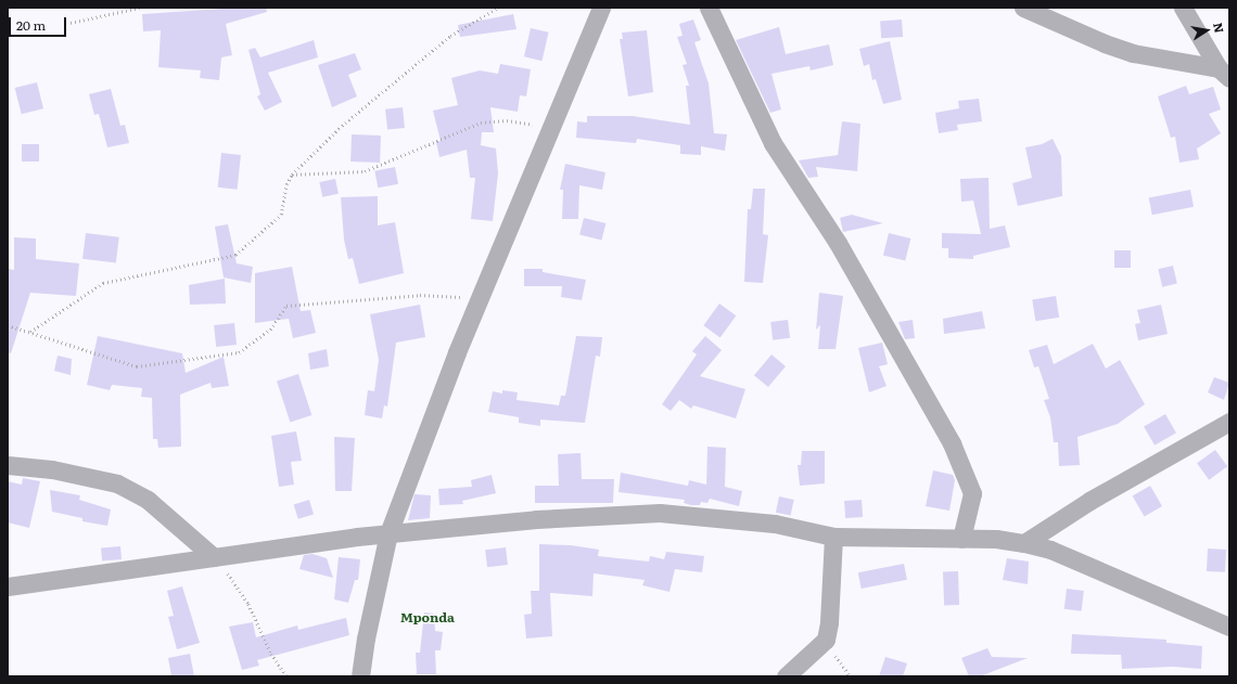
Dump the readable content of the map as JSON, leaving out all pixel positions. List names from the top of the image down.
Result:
{
  "districts": ["Mponda"],
  "scale_bar": "20 m",
  "north": "right"
}
